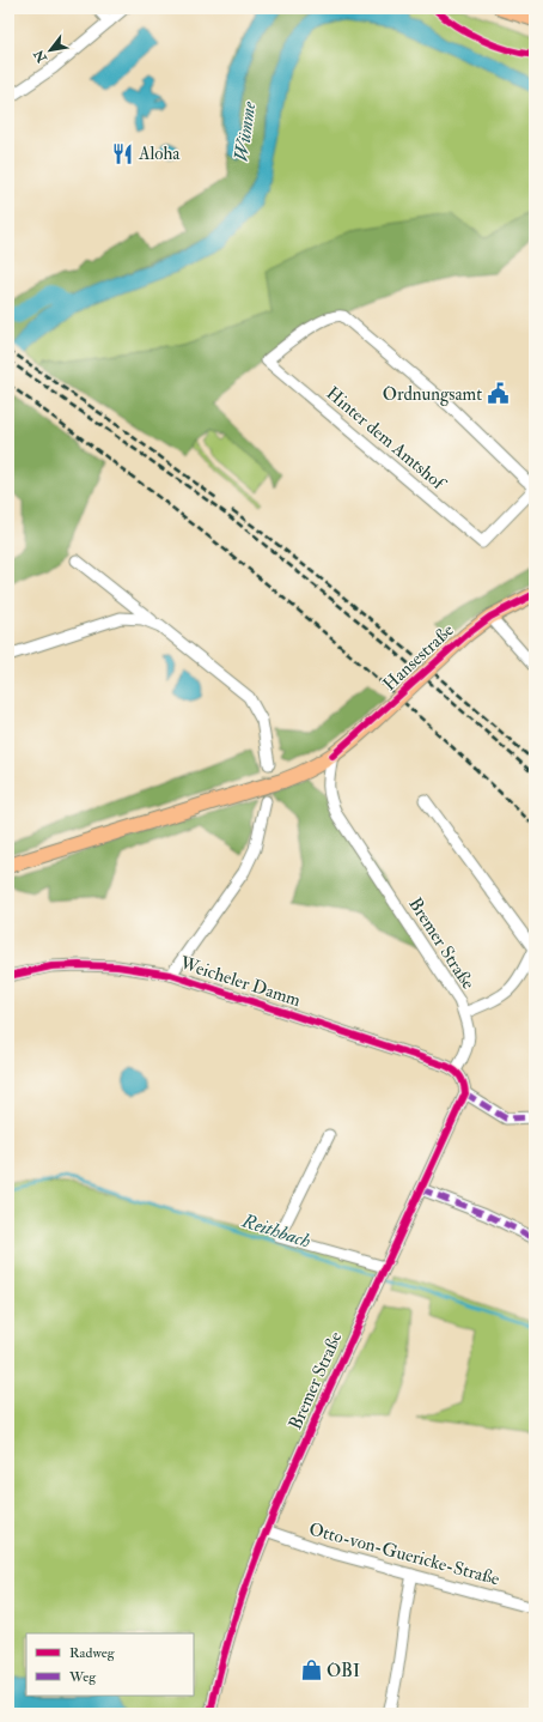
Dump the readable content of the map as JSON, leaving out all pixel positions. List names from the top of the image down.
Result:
{
  "streets": {
    "main road": ["Hansestraße"],
    "street": [
      "Hinter dem Amtshof",
      "Bremer Straße",
      "Weicheler Damm",
      "Otto-von-Guericke-Straße"
    ]
  },
  "crossings": [
    ["Hansestraße", "Bremer Straße"],
    ["Bremer Straße", "Weicheler Damm"],
    ["Bremer Straße", "Otto-von-Guericke-Straße"]
  ],
  "water": ["Wümme", "Reithbach"],
  "places": {
    "restaurant": ["Aloha"],
    "public building": ["Ordnungsamt"],
    "shop": ["OBI"]
  },
  "legend": ["Radweg", "Weg"],
  "north": "bottom left"
}
